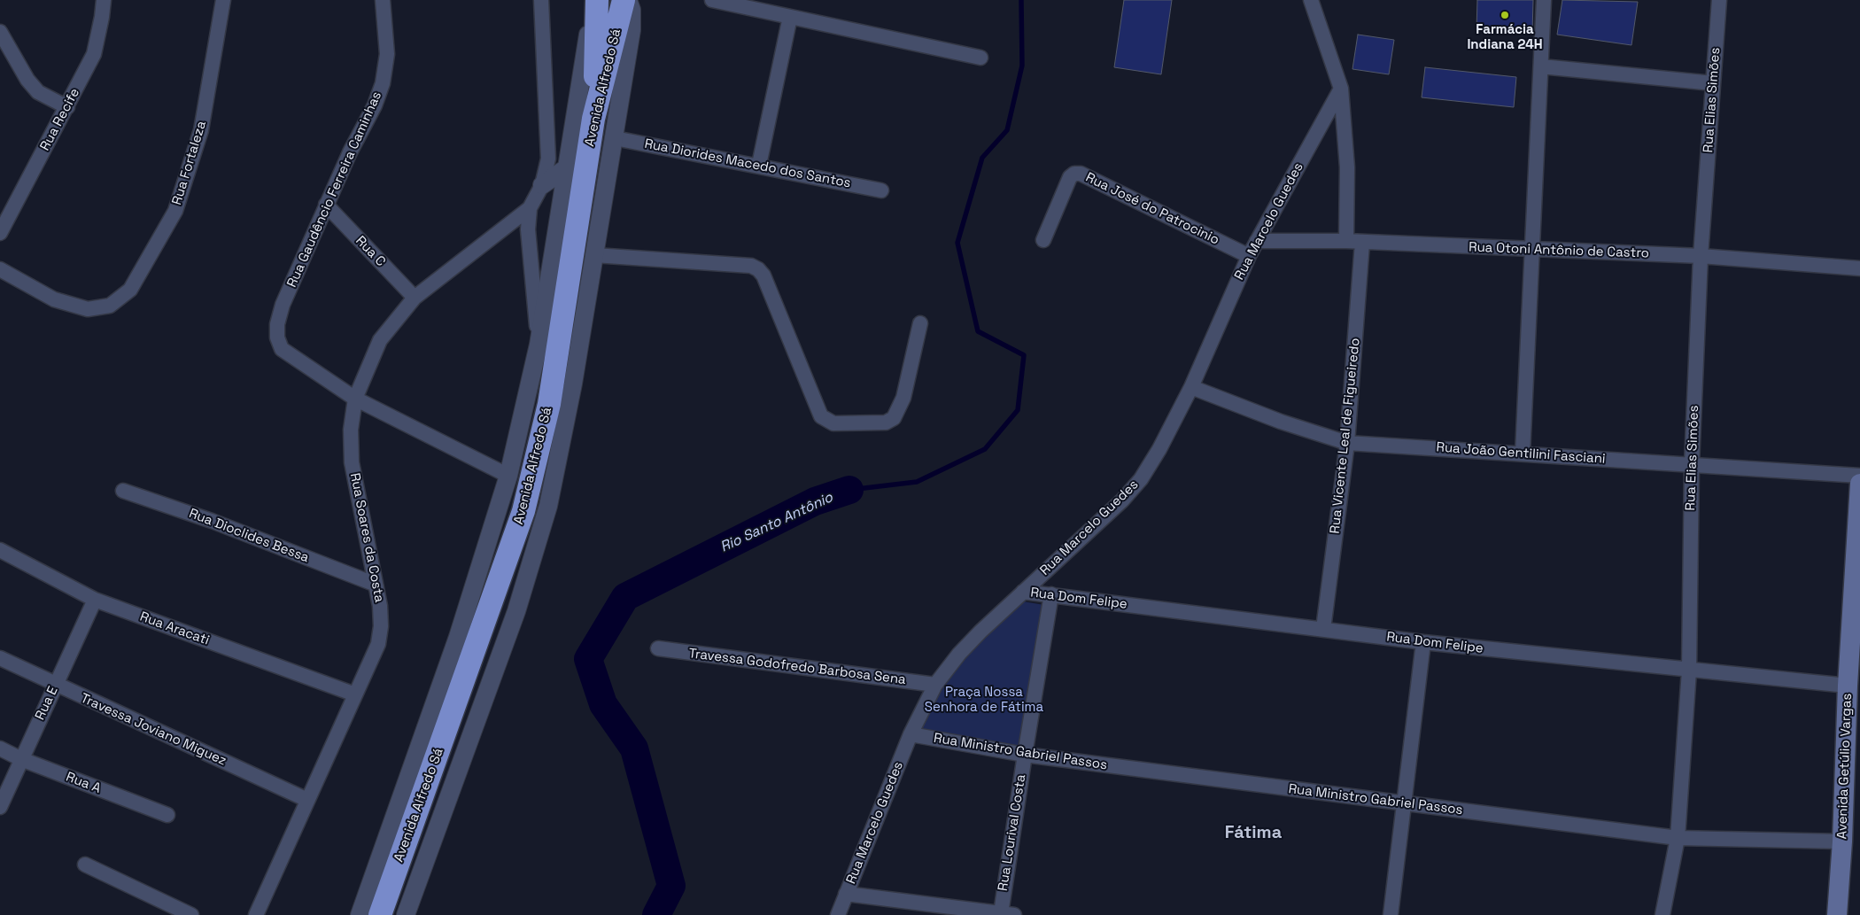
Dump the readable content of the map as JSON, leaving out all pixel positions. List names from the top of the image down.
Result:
{
  "streets": {
    "highway": ["Avenida Alfredo Sá"],
    "main road": ["Avenida Getúlio Vargas"],
    "street": [
      "Rua Elias Simões",
      "Rua Recife",
      "Rua Fortaleza",
      "Rua Diorides Macedo dos Santos",
      "Rua Gaudêncio Ferreira Caminhas",
      "Rua José do Patrocinio",
      "Rua Marcelo Guedes",
      "Rua Otoni Antônio de Castro",
      "Rua C",
      "Rua Vicente Leal de Figueiredo",
      "Rua João Gentilini Fasciani",
      "Rua Dioclides Bessa",
      "Rua Soares da Costa",
      "Rua Dom Felipe",
      "Rua Aracati",
      "Travessa Godofredo Barbosa Sena",
      "Rua E",
      "Travessa Joviano Miguez",
      "Rua Ministro Gabriel Passos",
      "Rua A",
      "Rua Lourival Costa"
    ]
  },
  "crossings": [
    ["Avenida Alfredo Sá", "Rua Diorides Macedo dos Santos"],
    ["Rua Elias Simões", "Rua Otoni Antônio de Castro"],
    ["Rua Elias Simões", "Rua João Gentilini Fasciani"],
    ["Rua Elias Simões", "Rua Dom Felipe"],
    ["Rua Elias Simões", "Rua Ministro Gabriel Passos"],
    ["Rua Gaudêncio Ferreira Caminhas", "Rua C"],
    ["Rua Gaudêncio Ferreira Caminhas", "Rua Soares da Costa"],
    ["Rua José do Patrocinio", "Rua Marcelo Guedes"],
    ["Rua Marcelo Guedes", "Rua Otoni Antônio de Castro"],
    ["Rua Marcelo Guedes", "Rua João Gentilini Fasciani"],
    ["Rua Marcelo Guedes", "Rua Dom Felipe"],
    ["Rua Marcelo Guedes", "Travessa Godofredo Barbosa Sena"],
    ["Rua Marcelo Guedes", "Rua Ministro Gabriel Passos"],
    ["Rua Otoni Antônio de Castro", "Rua Vicente Leal de Figueiredo"],
    ["Rua C", "Rua Soares da Costa"],
    ["Rua Vicente Leal de Figueiredo", "Rua João Gentilini Fasciani"],
    ["Rua Vicente Leal de Figueiredo", "Rua Dom Felipe"],
    ["Rua Dioclides Bessa", "Rua Soares da Costa"],
    ["Rua Soares da Costa", "Rua Aracati"],
    ["Rua Soares da Costa", "Travessa Joviano Miguez"],
    ["Rua Dom Felipe", "Avenida Getúlio Vargas"],
    ["Rua Dom Felipe", "Rua Lourival Costa"],
    ["Rua Aracati", "Rua E"],
    ["Rua E", "Travessa Joviano Miguez"],
    ["Rua E", "Rua A"],
    ["Rua Ministro Gabriel Passos", "Avenida Getúlio Vargas"],
    ["Rua Ministro Gabriel Passos", "Rua Lourival Costa"]
  ],
  "districts": ["Fátima"],
  "water": ["Rio Santo Antônio"],
  "parks": ["Praça Nossa Senhora de Fátima"],
  "places": ["Farmácia Indiana 24H"]
}
